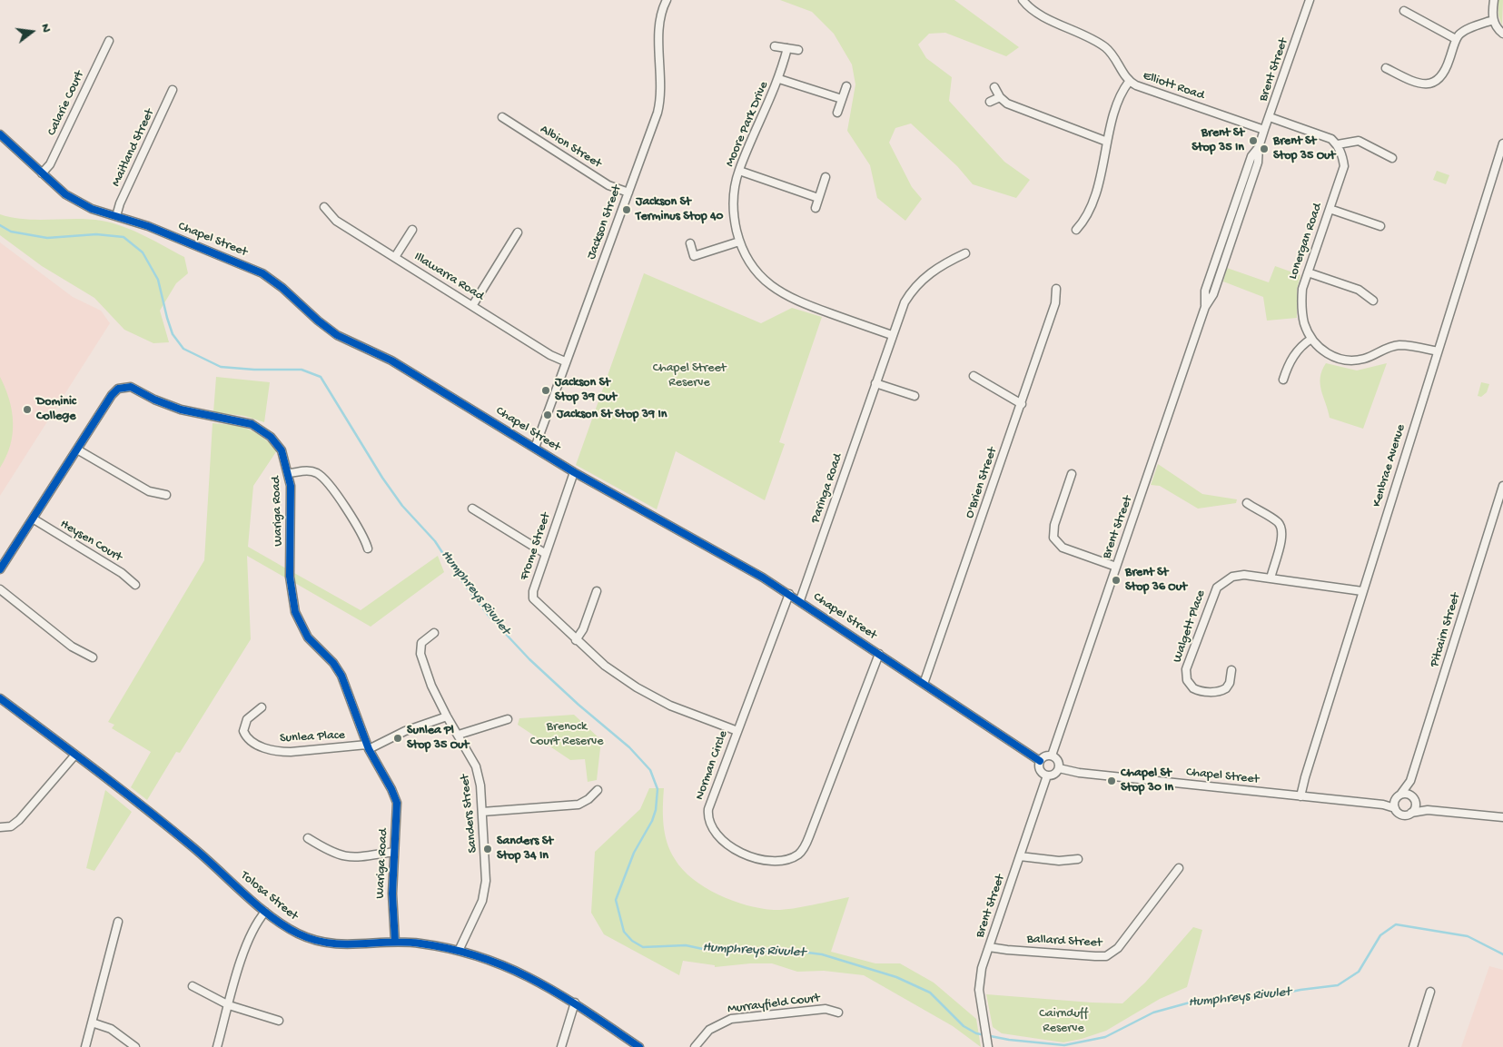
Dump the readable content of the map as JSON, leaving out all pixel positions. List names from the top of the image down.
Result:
{
  "streets": {
    "street": [
      "Brent Street",
      "Elliott Road",
      "Calarie Court",
      "Moore Park Drive",
      "Albion Street",
      "Maitland Street",
      "Jackson Street",
      "Chapel Street",
      "Lonergan Road",
      "Illawarra Road",
      "Kenbrae Avenue",
      "O'Brien Street",
      "Paringa Road",
      "Wariga Road",
      "Heysen Court",
      "Frome Street",
      "Walgett Place",
      "Pitcairn Street",
      "Sunlea Place",
      "Norman Circle",
      "Sanders Street",
      "Tolosa Street",
      "Ballard Street",
      "Murrayfield Court"
    ]
  },
  "crossings": [
    ["Brent Street", "Elliott Road"],
    ["Brent Street", "Chapel Street"],
    ["Brent Street", "Ballard Street"],
    ["Calarie Court", "Chapel Street"],
    ["Moore Park Drive", "Paringa Road"],
    ["Albion Street", "Jackson Street"],
    ["Maitland Street", "Chapel Street"],
    ["Jackson Street", "Chapel Street"],
    ["Jackson Street", "Illawarra Road"],
    ["Chapel Street", "Kenbrae Avenue"],
    ["Chapel Street", "O'Brien Street"],
    ["Chapel Street", "Paringa Road"],
    ["Chapel Street", "Frome Street"],
    ["Chapel Street", "Pitcairn Street"],
    ["Chapel Street", "Norman Circle"],
    ["Lonergan Road", "Kenbrae Avenue"],
    ["Kenbrae Avenue", "Walgett Place"],
    ["Wariga Road", "Heysen Court"],
    ["Wariga Road", "Sunlea Place"],
    ["Wariga Road", "Tolosa Street"],
    ["Frome Street", "Norman Circle"],
    ["Sunlea Place", "Sanders Street"],
    ["Sanders Street", "Tolosa Street"]
  ],
  "water": ["Humphreys Rivulet"],
  "parks": ["Chapel Street Reserve", "Brenock Court Reserve", "Cairnduff Reserve"],
  "places": [
    "Brent St Stop 35 In",
    "Brent St Stop 35 Out",
    "Jackson St Terminus Stop 40",
    "Jackson St Stop 39 Out",
    "Dominic College",
    "Jackson St Stop 39 In",
    "Brent St Stop 36 Out",
    "Sunlea Pl Stop 35 Out",
    "Chapel St Stop 30 In",
    "Sanders St Stop 34 In"
  ],
  "north": "right"
}
